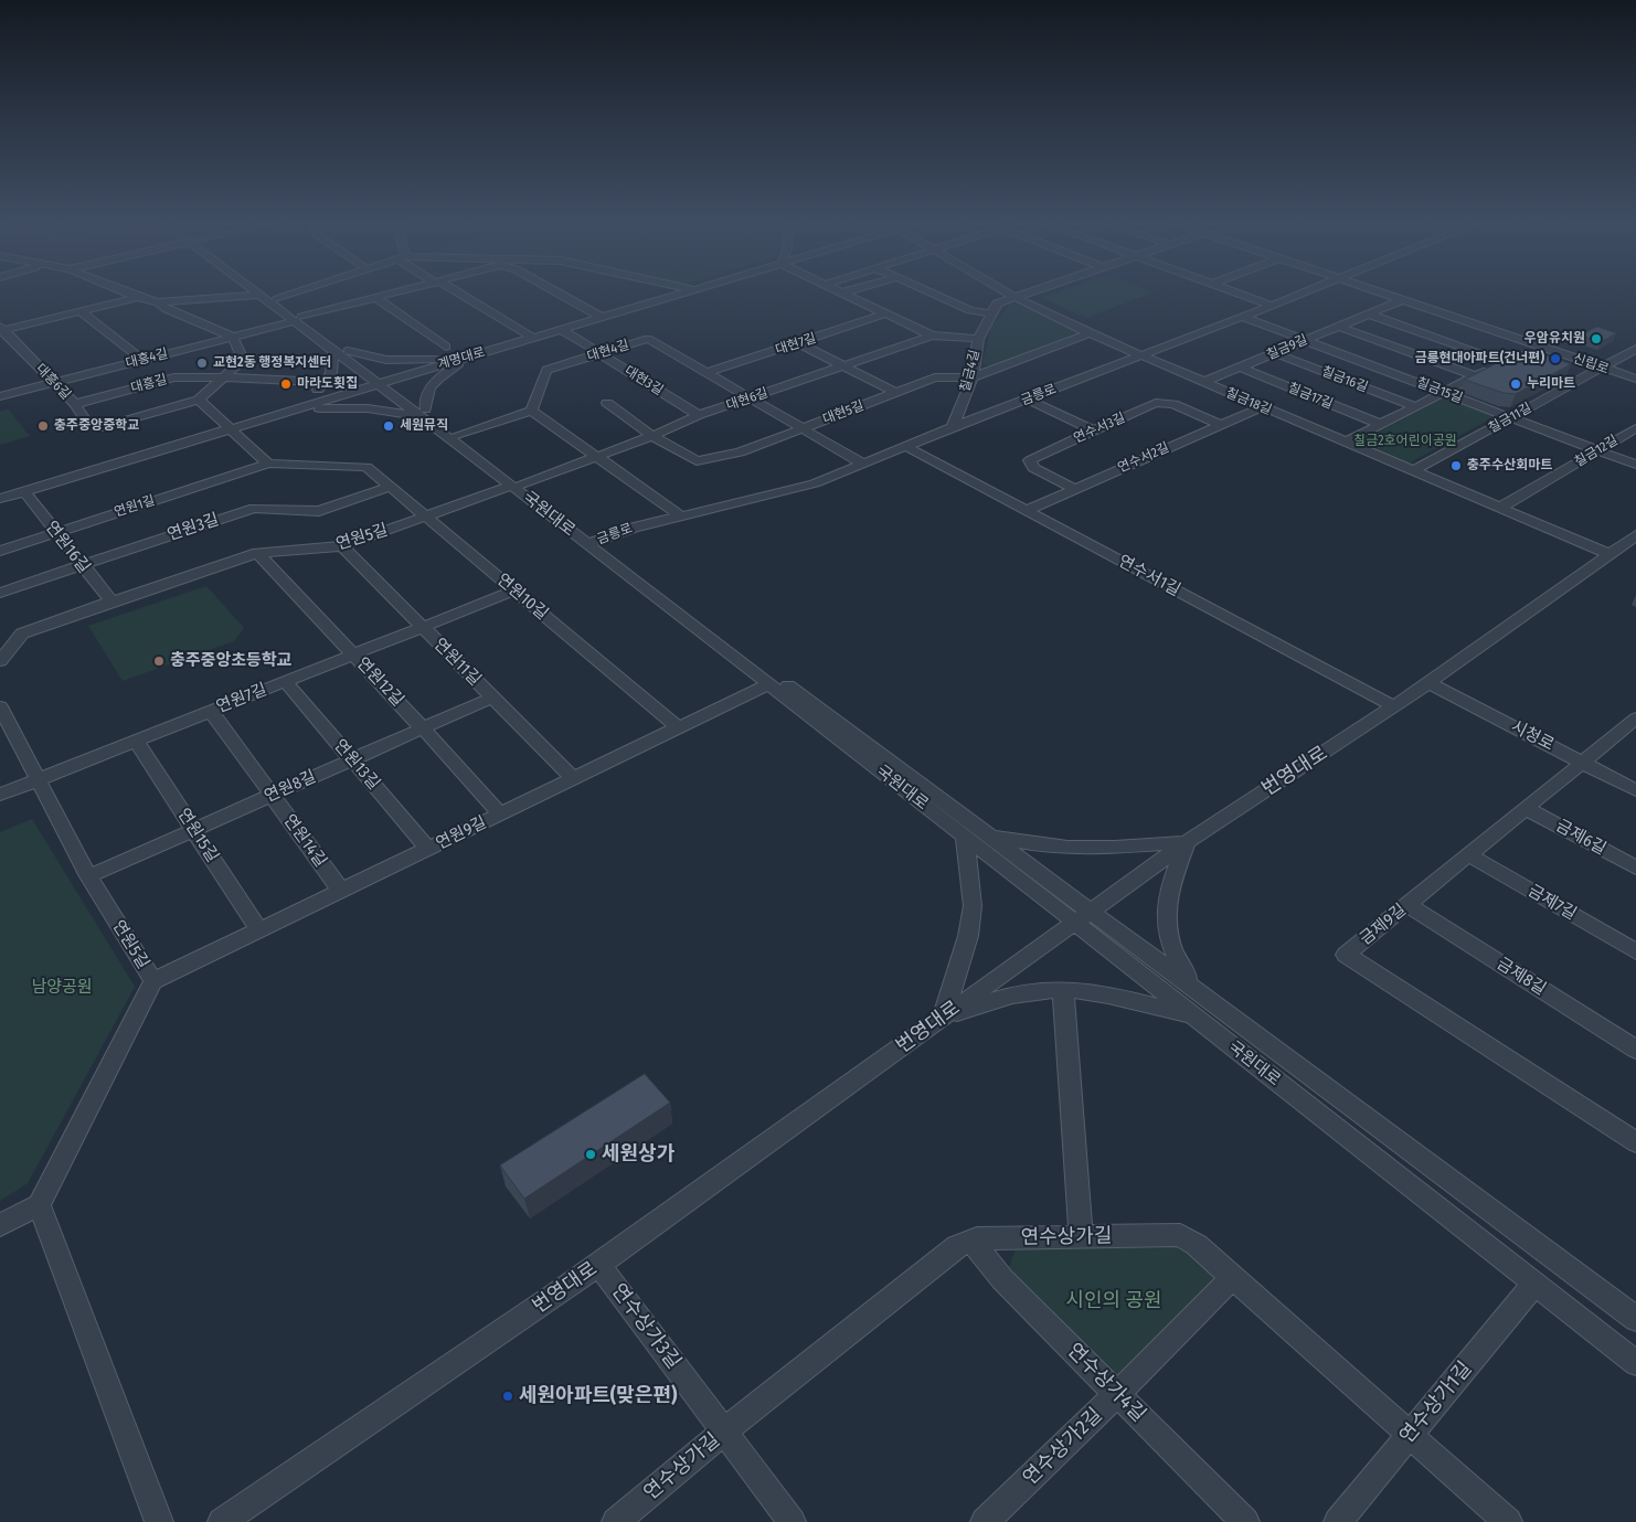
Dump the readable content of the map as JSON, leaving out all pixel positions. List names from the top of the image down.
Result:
{
  "streets": {
    "street": [
      "대현7길",
      "칠금9길",
      "대현4길",
      "대흥4길",
      "계명대로",
      "신립로",
      "칠금4길",
      "칠금16길",
      "대현3길",
      "대흥6길",
      "대흥길",
      "칠금15길",
      "금릉로",
      "칠금17길",
      "대현6길",
      "칠금18길",
      "대현5길",
      "칠금11길",
      "연수서3길",
      "칠금12길",
      "연수서2길",
      "연원1길",
      "국원대로",
      "연원3길",
      "연원5길",
      "연원16길",
      "연수서1길",
      "연원10길",
      "연원11길",
      "연원12길",
      "연원7길",
      "시청로",
      "연원13길",
      "번영대로",
      "연원8길",
      "연원9길",
      "연원15길",
      "금제6길",
      "연원14길",
      "금제7길",
      "금제9길",
      "금제8길",
      "연수상가길",
      "연수상가3길",
      "연수상가4길",
      "연수상가1길",
      "연수상가2길"
    ]
  },
  "crossings": [
    ["대현7길", "대현4길"],
    ["칠금9길", "신립로"],
    ["칠금9길", "칠금16길"],
    ["칠금9길", "칠금15길"],
    ["칠금9길", "칠금17길"],
    ["칠금9길", "칠금18길"],
    ["대현4길", "대현3길"],
    ["대현4길", "금릉로"],
    ["대현4길", "대현6길"],
    ["대현4길", "대현5길"],
    ["대흥4길", "대흥6길"],
    ["대흥4길", "국원대로"],
    ["계명대로", "대현3길"],
    ["계명대로", "국원대로"],
    ["계명대로", "연원16길"],
    ["신립로", "칠금11길"],
    ["칠금4길", "금릉로"],
    ["칠금4길", "대현6길"],
    ["칠금4길", "칠금18길"],
    ["칠금4길", "대현5길"],
    ["대현3길", "대현6길"],
    ["대흥6길", "대흥길"],
    ["칠금15길", "금릉로"],
    ["칠금15길", "칠금11길"],
    ["칠금15길", "칠금12길"],
    ["금릉로", "칠금18길"],
    ["금릉로", "국원대로"],
    ["금릉로", "연수서1길"],
    ["대현6길", "대현5길"],
    ["대현6길", "국원대로"],
    ["대현6길", "연원5길"],
    ["칠금18길", "대현5길"],
    ["칠금18길", "칠금11길"],
    ["칠금18길", "칠금12길"],
    ["칠금18길", "연수서2길"],
    ["칠금18길", "번영대로"],
    ["연수서3길", "연수서2길"],
    ["연수서2길", "연수서1길"],
    ["연원1길", "연원16길"],
    ["연원1길", "연원10길"],
    ["국원대로", "연원5길"],
    ["국원대로", "번영대로"],
    ["국원대로", "연원9길"],
    ["국원대로", "연수상가1길"],
    ["연원3길", "연원16길"],
    ["연원3길", "연원10길"],
    ["연원5길", "연원16길"],
    ["연원5길", "연원10길"],
    ["연원5길", "연원11길"],
    ["연원5길", "연원12길"],
    ["연원5길", "연원7길"],
    ["연원5길", "연원8길"],
    ["연원5길", "연원9길"],
    ["연수서1길", "번영대로"],
    ["연원10길", "연원7길"],
    ["연원10길", "연원9길"],
    ["연원11길", "연원7길"],
    ["연원11길", "연원8길"],
    ["연원11길", "연원9길"],
    ["연원12길", "연원7길"],
    ["연원12길", "연원8길"],
    ["연원12길", "연원9길"],
    ["연원7길", "연원13길"],
    ["연원7길", "연원15길"],
    ["연원7길", "연원14길"],
    ["시청로", "번영대로"],
    ["시청로", "금제9길"],
    ["연원13길", "연원8길"],
    ["연원13길", "연원9길"],
    ["번영대로", "연수상가3길"],
    ["연원8길", "연원15길"],
    ["연원8길", "연원14길"],
    ["연원9길", "연원15길"],
    ["연원9길", "연원14길"],
    ["금제6길", "금제9길"],
    ["금제7길", "금제9길"],
    ["금제9길", "금제8길"],
    ["연수상가길", "연수상가3길"],
    ["연수상가길", "연수상가4길"],
    ["연수상가길", "연수상가1길"],
    ["연수상가길", "연수상가2길"],
    ["연수상가4길", "연수상가2길"]
  ],
  "parks": ["칠금2호어린이공원", "남양공원", "시인의 공원"],
  "places": [
    "우암유치원",
    "금릉현대아파트(건너편)",
    "교현2동 행정복지센터",
    "마라도횟집",
    "누리마트",
    "충주중앙중학교",
    "세원뮤직",
    "충주수산회마트",
    "충주중앙초등학교",
    "세원상가",
    "세원아파트(맞은편)"
  ]
}
